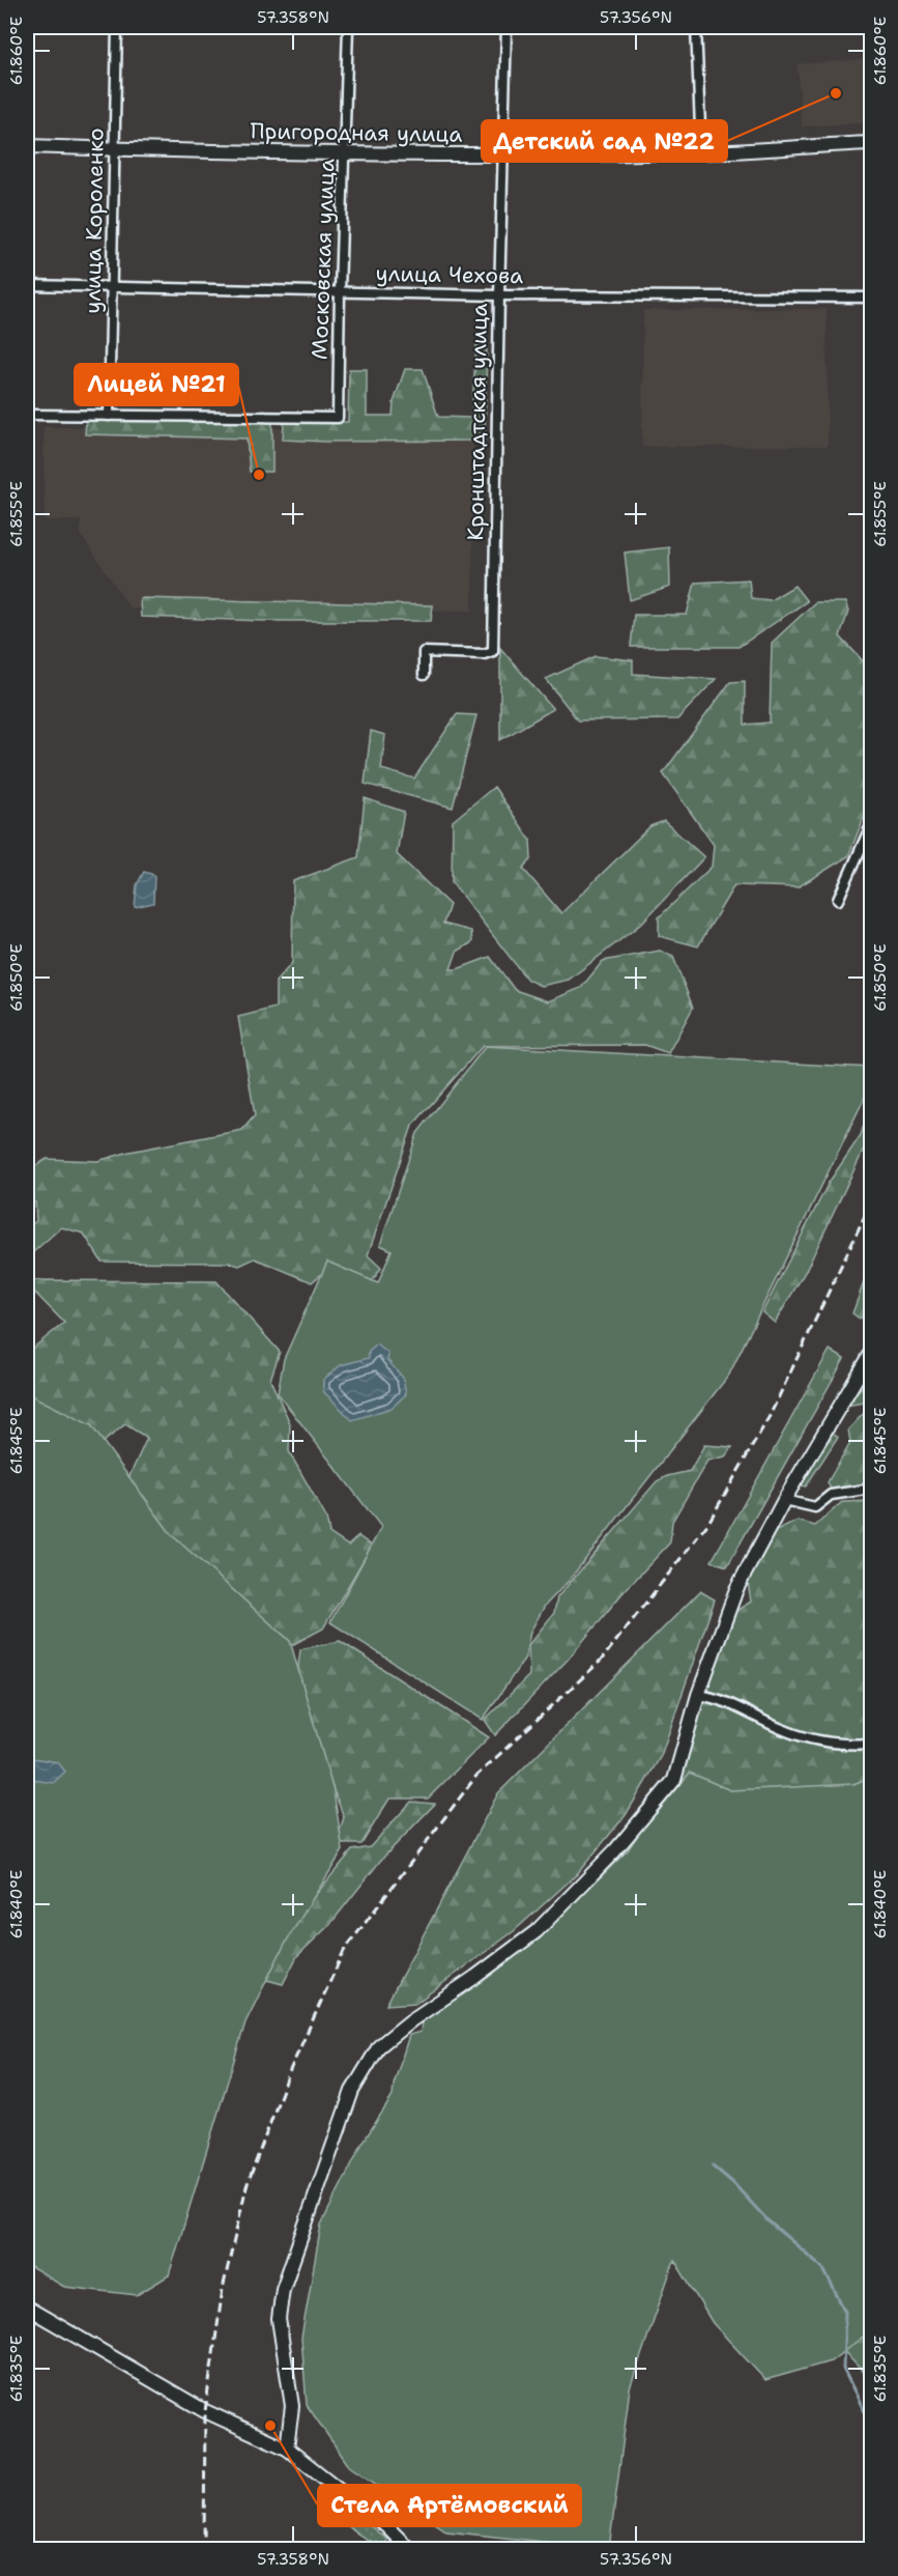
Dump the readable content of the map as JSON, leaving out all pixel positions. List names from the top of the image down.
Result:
{
  "streets": {
    "main road": ["Пригородная улица"],
    "street": [
      "улица Короленко",
      "Московская улица",
      "улица Чехова",
      "Кронштадтская улица"
    ]
  },
  "crossings": [
    ["Пригородная улица", "улица Короленко"],
    ["Пригородная улица", "Московская улица"],
    ["Пригородная улица", "Кронштадтская улица"],
    ["улица Короленко", "Московская улица"],
    ["улица Короленко", "улица Чехова"],
    ["Московская улица", "улица Чехова"],
    ["улица Чехова", "Кронштадтская улица"]
  ],
  "places": ["Детский сад №22", "Лицей №21", "Стела Артёмовский"],
  "coordinates": [
    "57.358°N",
    "57.356°N",
    "61.860°E",
    "61.855°E",
    "61.850°E",
    "61.845°E",
    "61.840°E",
    "61.835°E"
  ]
}
